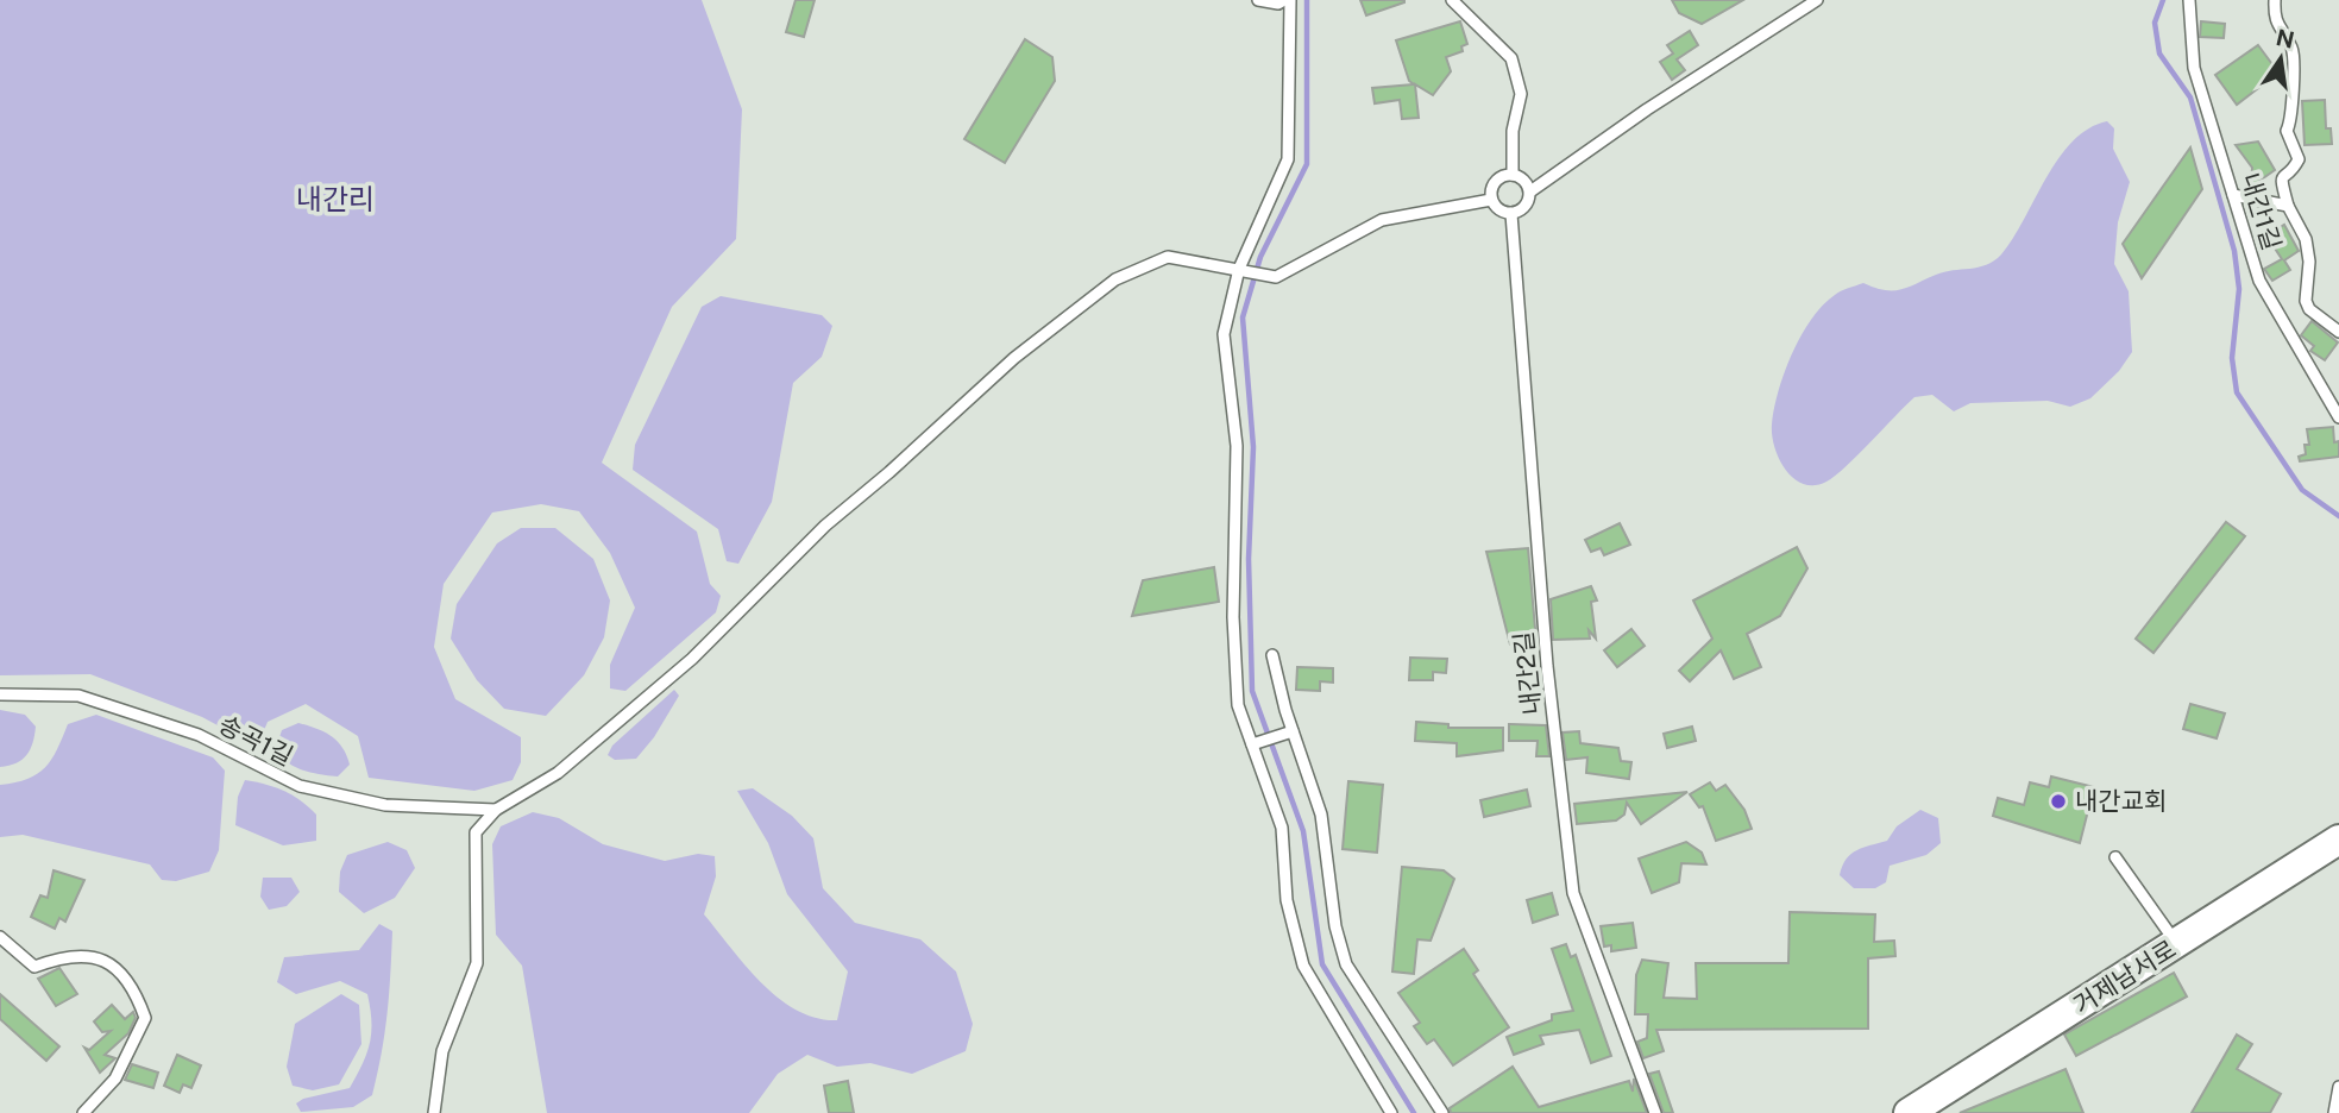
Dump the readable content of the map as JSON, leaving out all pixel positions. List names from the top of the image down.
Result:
{
  "streets": {
    "main road": ["거제남서로"],
    "lane": ["내간1길", "내간2길", "송곡1길"]
  },
  "districts": ["내간리"],
  "places": ["내간교회"],
  "north": "top"
}
